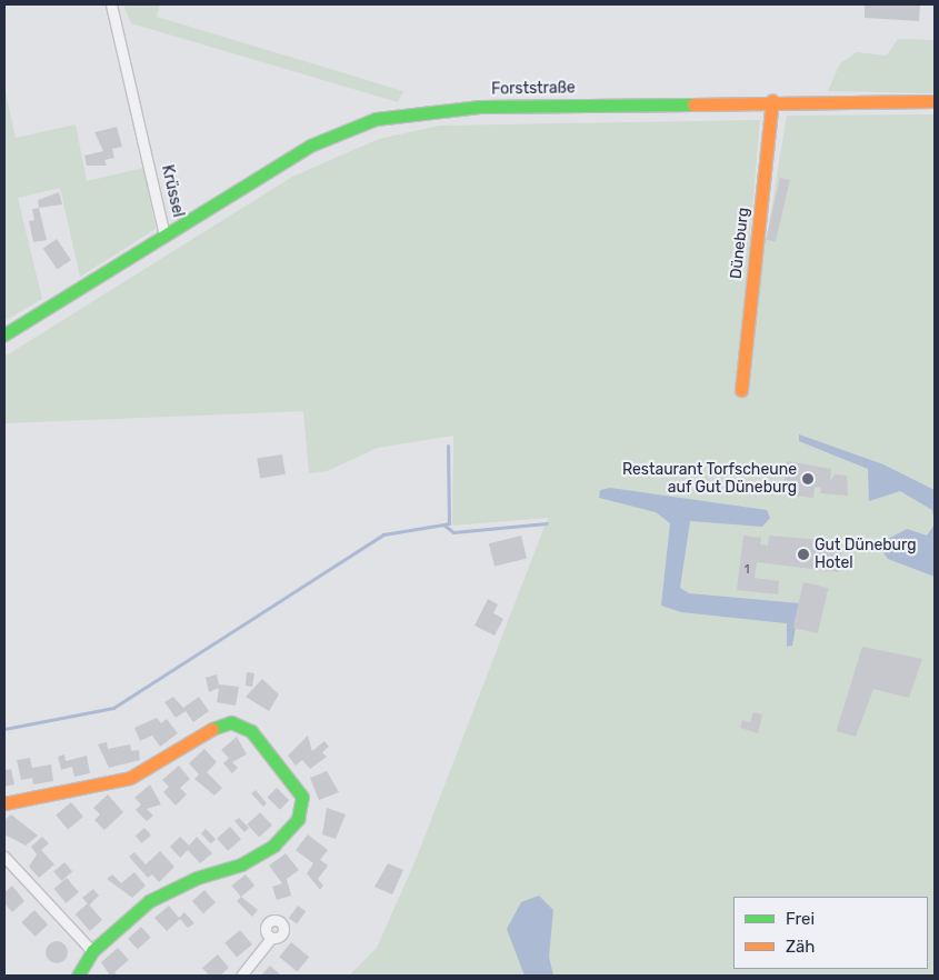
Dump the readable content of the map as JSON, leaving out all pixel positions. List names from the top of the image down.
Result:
{
  "streets": {
    "street": ["Forststraße", "Krüssel", "Düneburg"]
  },
  "crossings": [
    ["Forststraße", "Krüssel"],
    ["Forststraße", "Düneburg"]
  ],
  "places": ["Restaurant Torfscheune auf Gut Düneburg", "Gut Düneburg Hotel"],
  "house_numbers": ["1"],
  "legend": ["Frei", "Zäh"]
}
